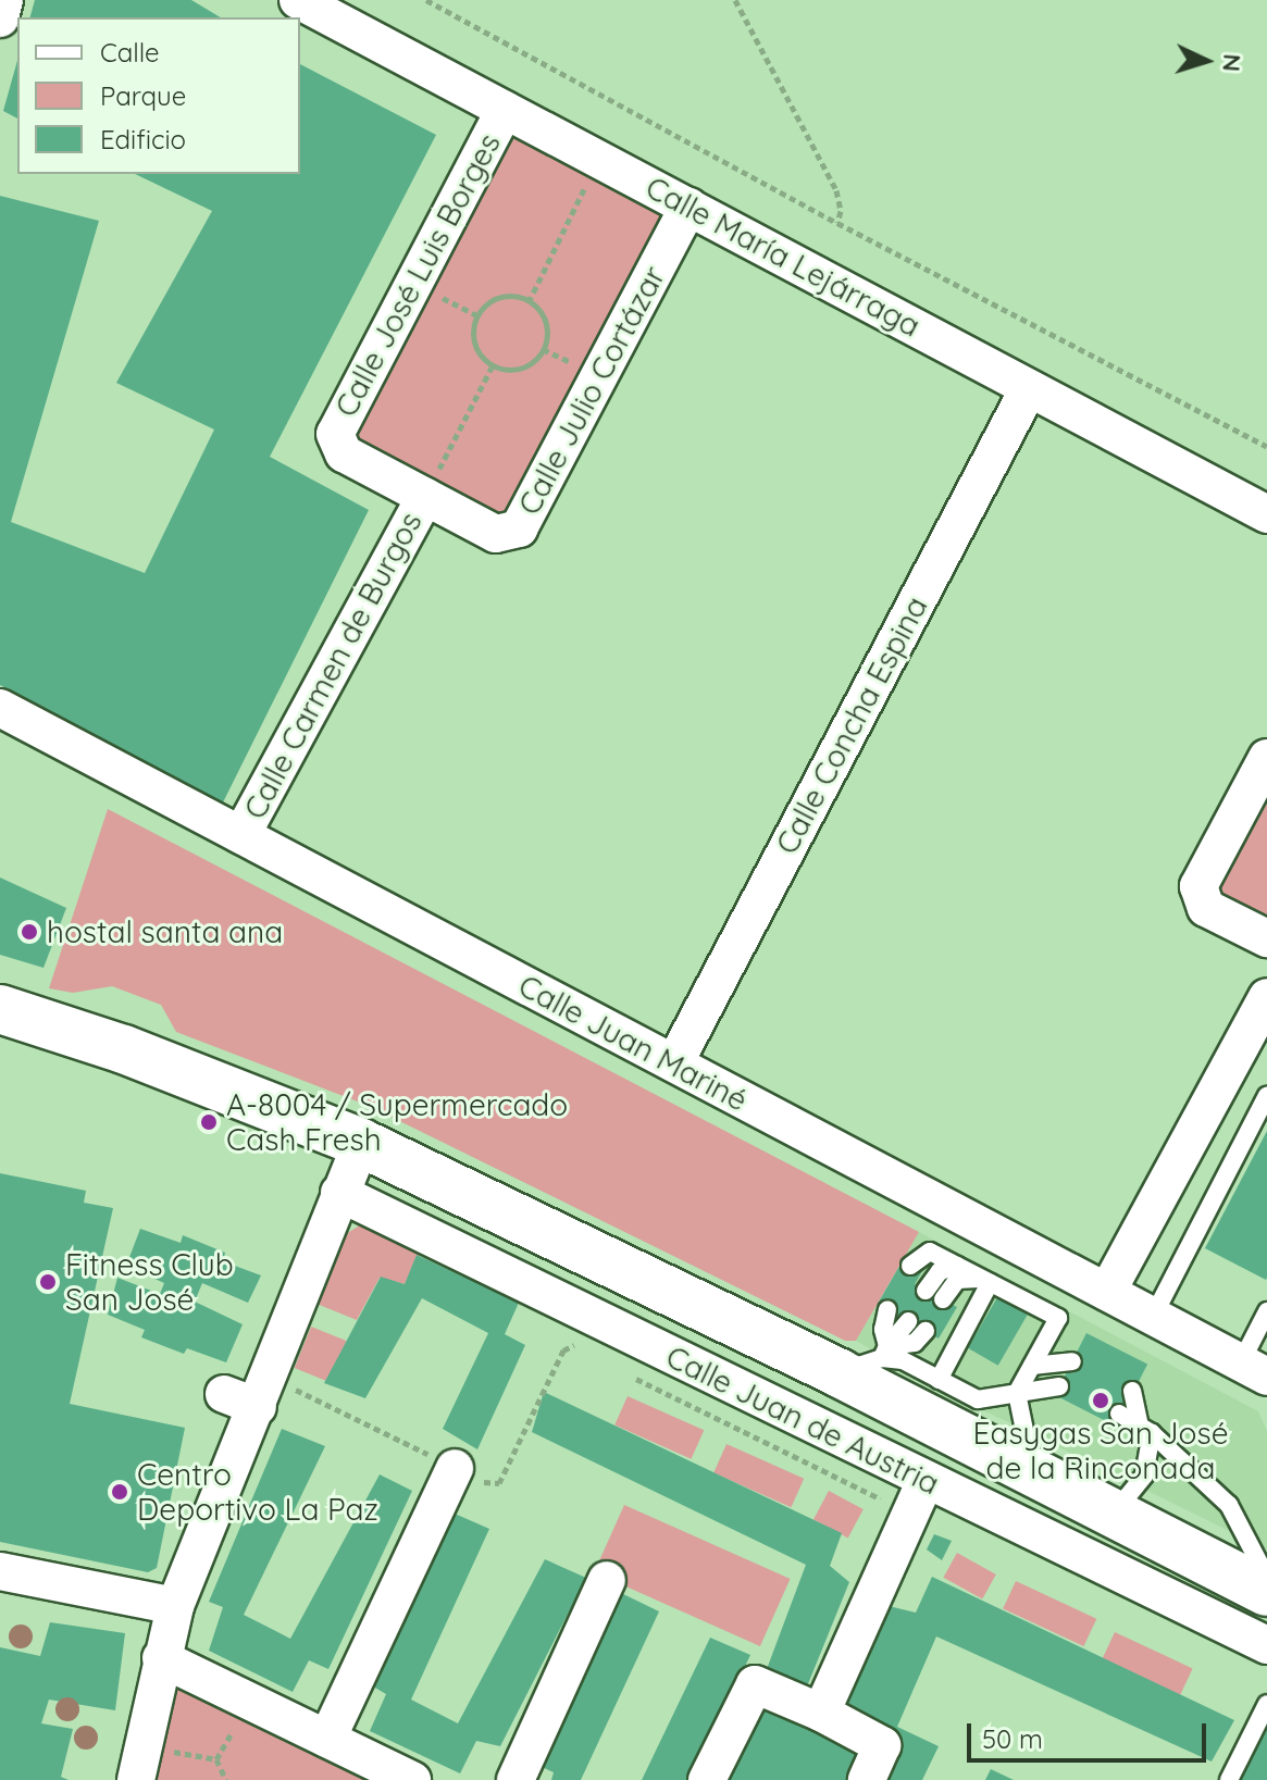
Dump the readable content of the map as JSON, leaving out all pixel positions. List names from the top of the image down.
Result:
{
  "streets": {
    "street": [
      "Calle María Lejárraga",
      "Calle José Luis Borges",
      "Calle Julio Cortázar",
      "Calle Carmen de Burgos",
      "Calle Concha Espina",
      "Calle Juan Mariné",
      "Calle Juan de Austria"
    ]
  },
  "crossings": [
    ["Calle María Lejárraga", "Calle José Luis Borges"],
    ["Calle María Lejárraga", "Calle Julio Cortázar"],
    ["Calle María Lejárraga", "Calle Concha Espina"],
    ["Calle José Luis Borges", "Calle Julio Cortázar"],
    ["Calle José Luis Borges", "Calle Carmen de Burgos"],
    ["Calle Julio Cortázar", "Calle Carmen de Burgos"],
    ["Calle Carmen de Burgos", "Calle Juan Mariné"],
    ["Calle Concha Espina", "Calle Juan Mariné"]
  ],
  "places": [
    "hostal santa ana",
    "A-8004 / Supermercado Cash Fresh",
    "Fitness Club San José",
    "Easygas San José de la Rinconada",
    "Centro Deportivo La Paz"
  ],
  "legend": ["Calle", "Parque", "Edificio"],
  "scale_bar": "50 m",
  "north": "right"
}
